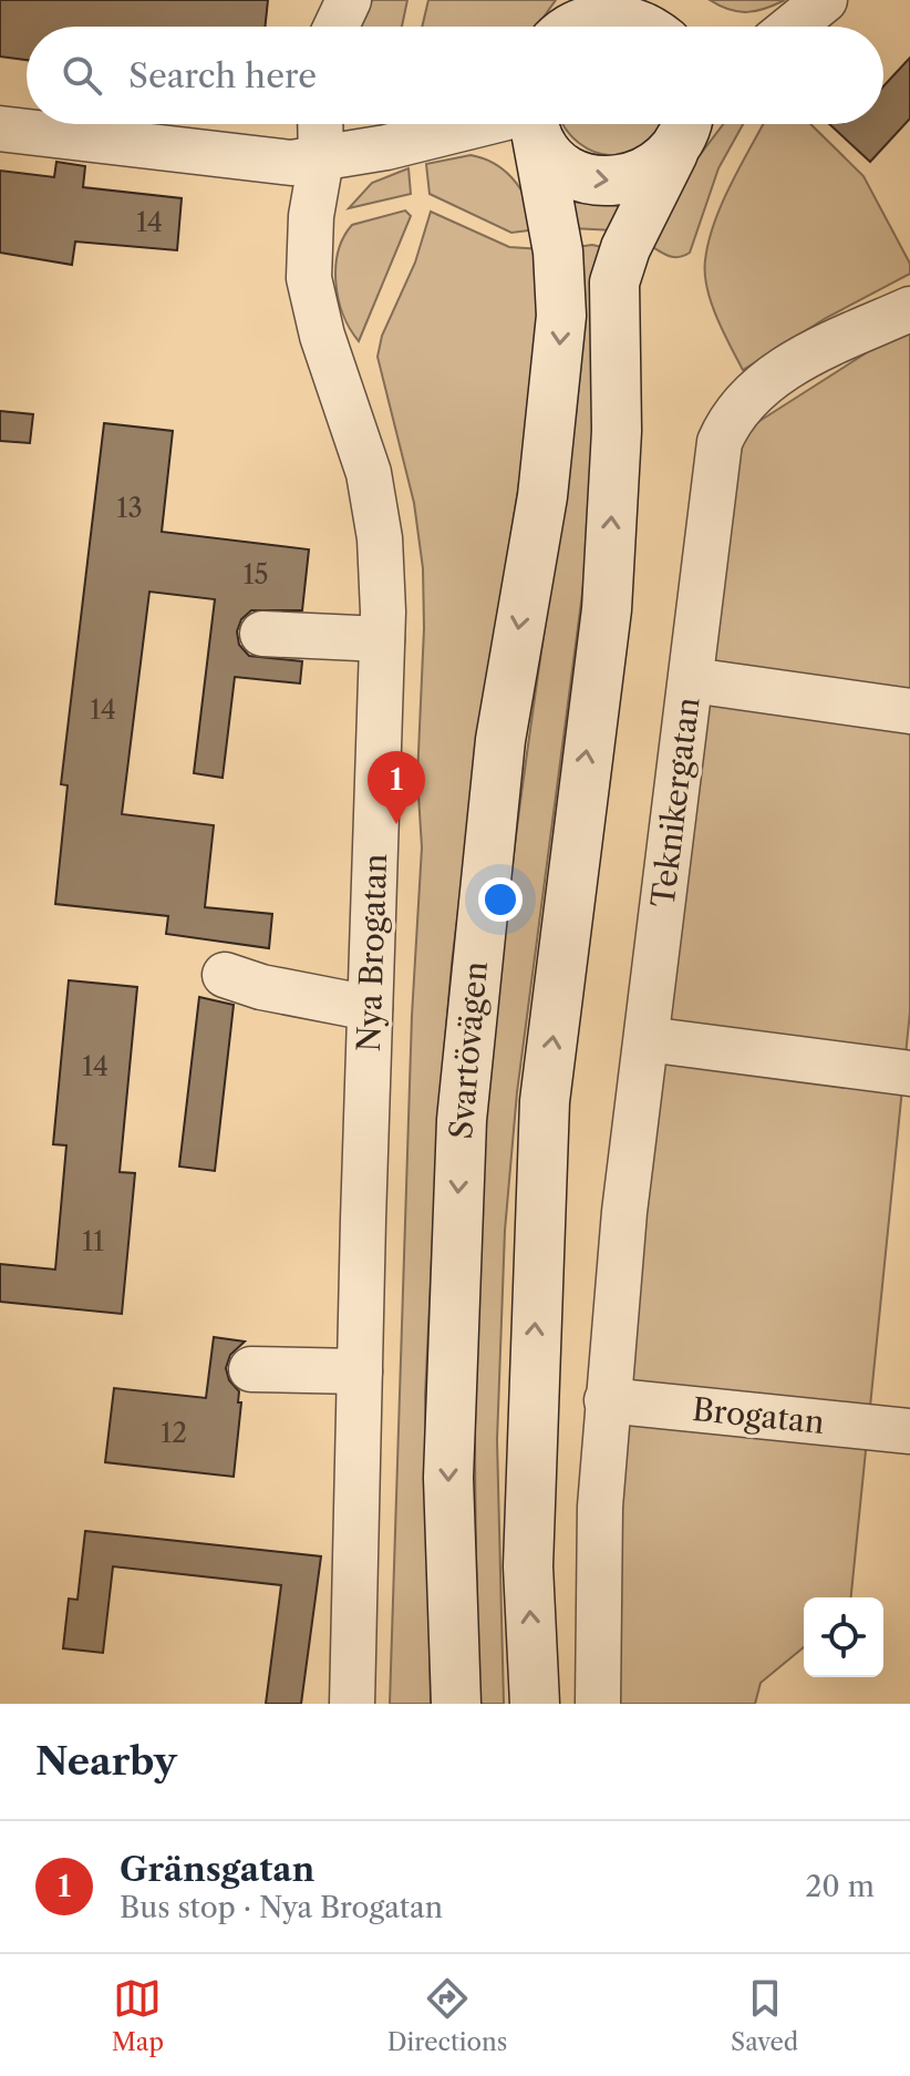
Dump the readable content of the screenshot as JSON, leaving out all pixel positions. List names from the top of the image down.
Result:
{
  "streets": {
    "main road": ["Svartövägen"],
    "street": ["Teknikergatan", "Nya Brogatan", "Brogatan"]
  },
  "crossings": [
    ["Teknikergatan", "Brogatan"]
  ],
  "house_numbers": [
    "14",
    "13",
    "15",
    "14",
    "14",
    "11",
    "12"
  ],
  "page": {
    "search": "Search here",
    "pins": "1",
    "heading": "Nearby",
    "list": [
      {
        "mark": "1",
        "name": "Gränsgatan",
        "note": "Bus stop · Nya Brogatan",
        "value": "20 m"
      }
    ],
    "nav": ["Map", "Directions", "Saved"]
  }
}
